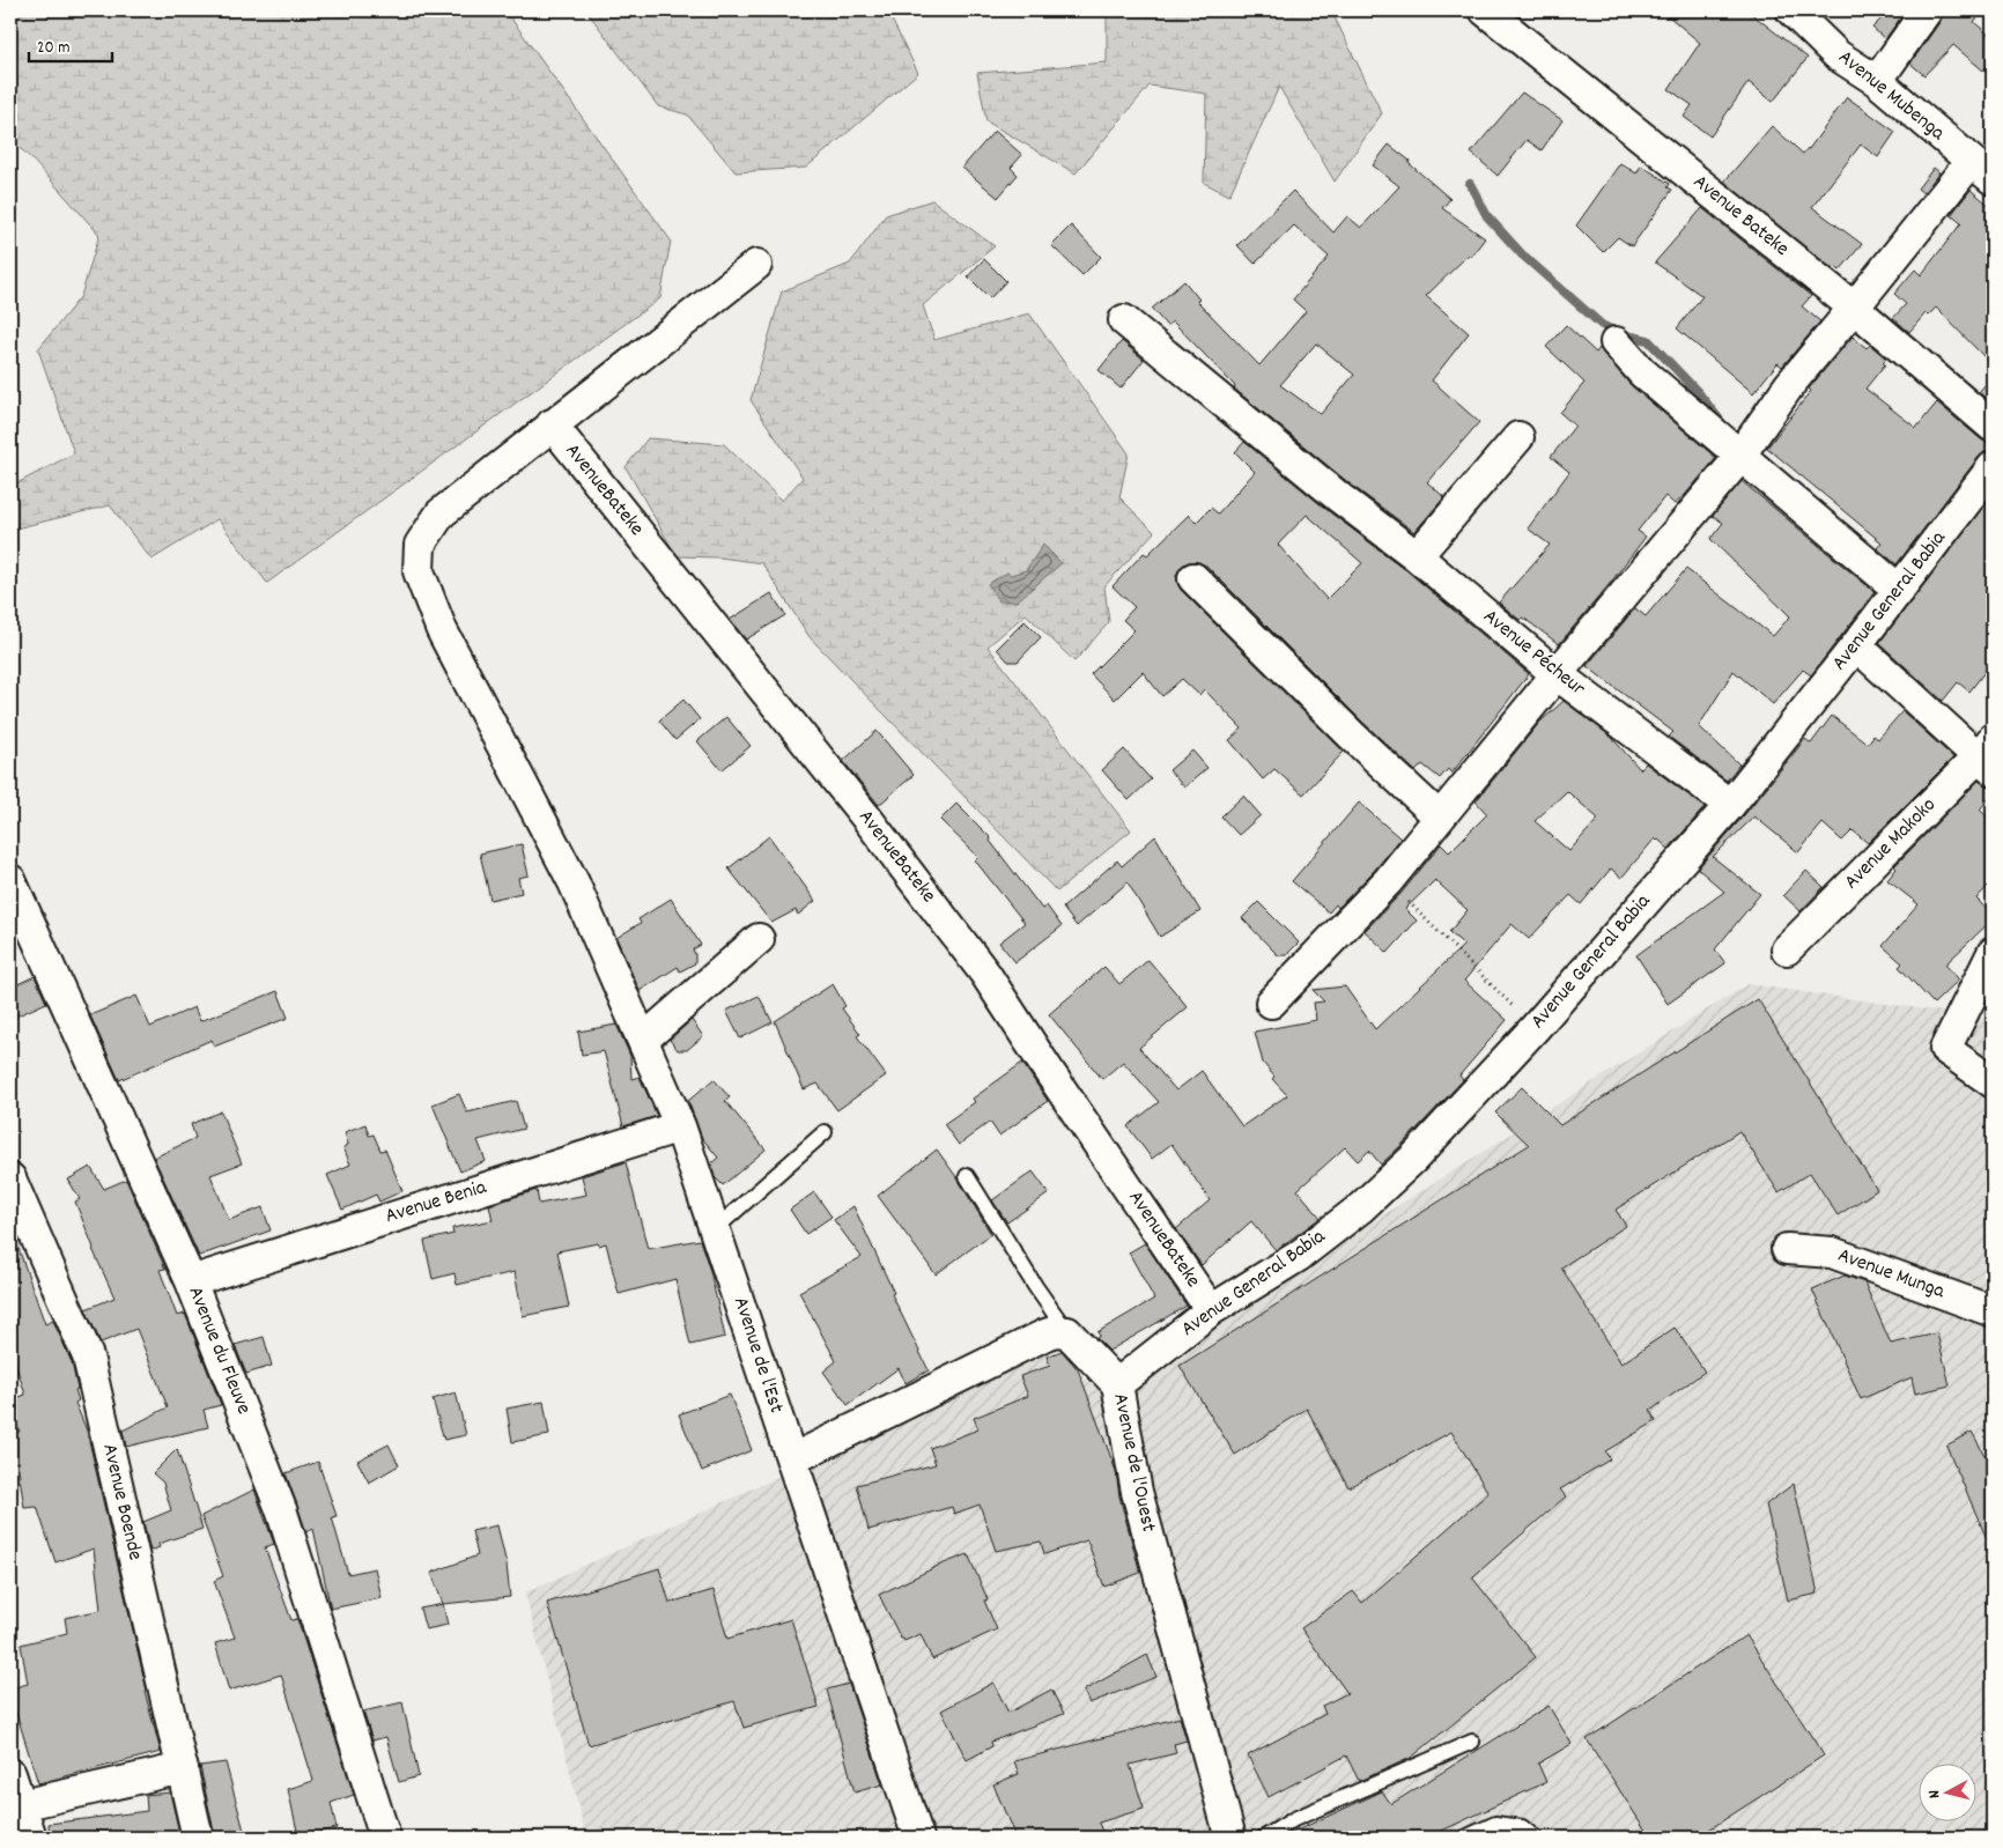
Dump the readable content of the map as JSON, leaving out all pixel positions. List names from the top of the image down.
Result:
{
  "streets": {
    "street": [
      "Avenue Mubenga",
      "Avenue Bateke",
      "AvenueBateke",
      "Avenue General Babia",
      "Avenue Pécheur",
      "Avenue Makoko",
      "Avenue Benia",
      "Avenue Munga",
      "Avenue du Fleuve",
      "Avenue de l'Est",
      "Avenue de l'Ouest",
      "Avenue Boende"
    ]
  },
  "crossings": [
    ["AvenueBateke", "Avenue General Babia"],
    ["AvenueBateke", "Avenue de l'Est"],
    ["Avenue General Babia", "Avenue Pécheur"],
    ["Avenue General Babia", "Avenue de l'Ouest"],
    ["Avenue Benia", "Avenue du Fleuve"],
    ["Avenue Benia", "Avenue de l'Est"]
  ],
  "scale_bar": "20 m",
  "north": "left"
}
